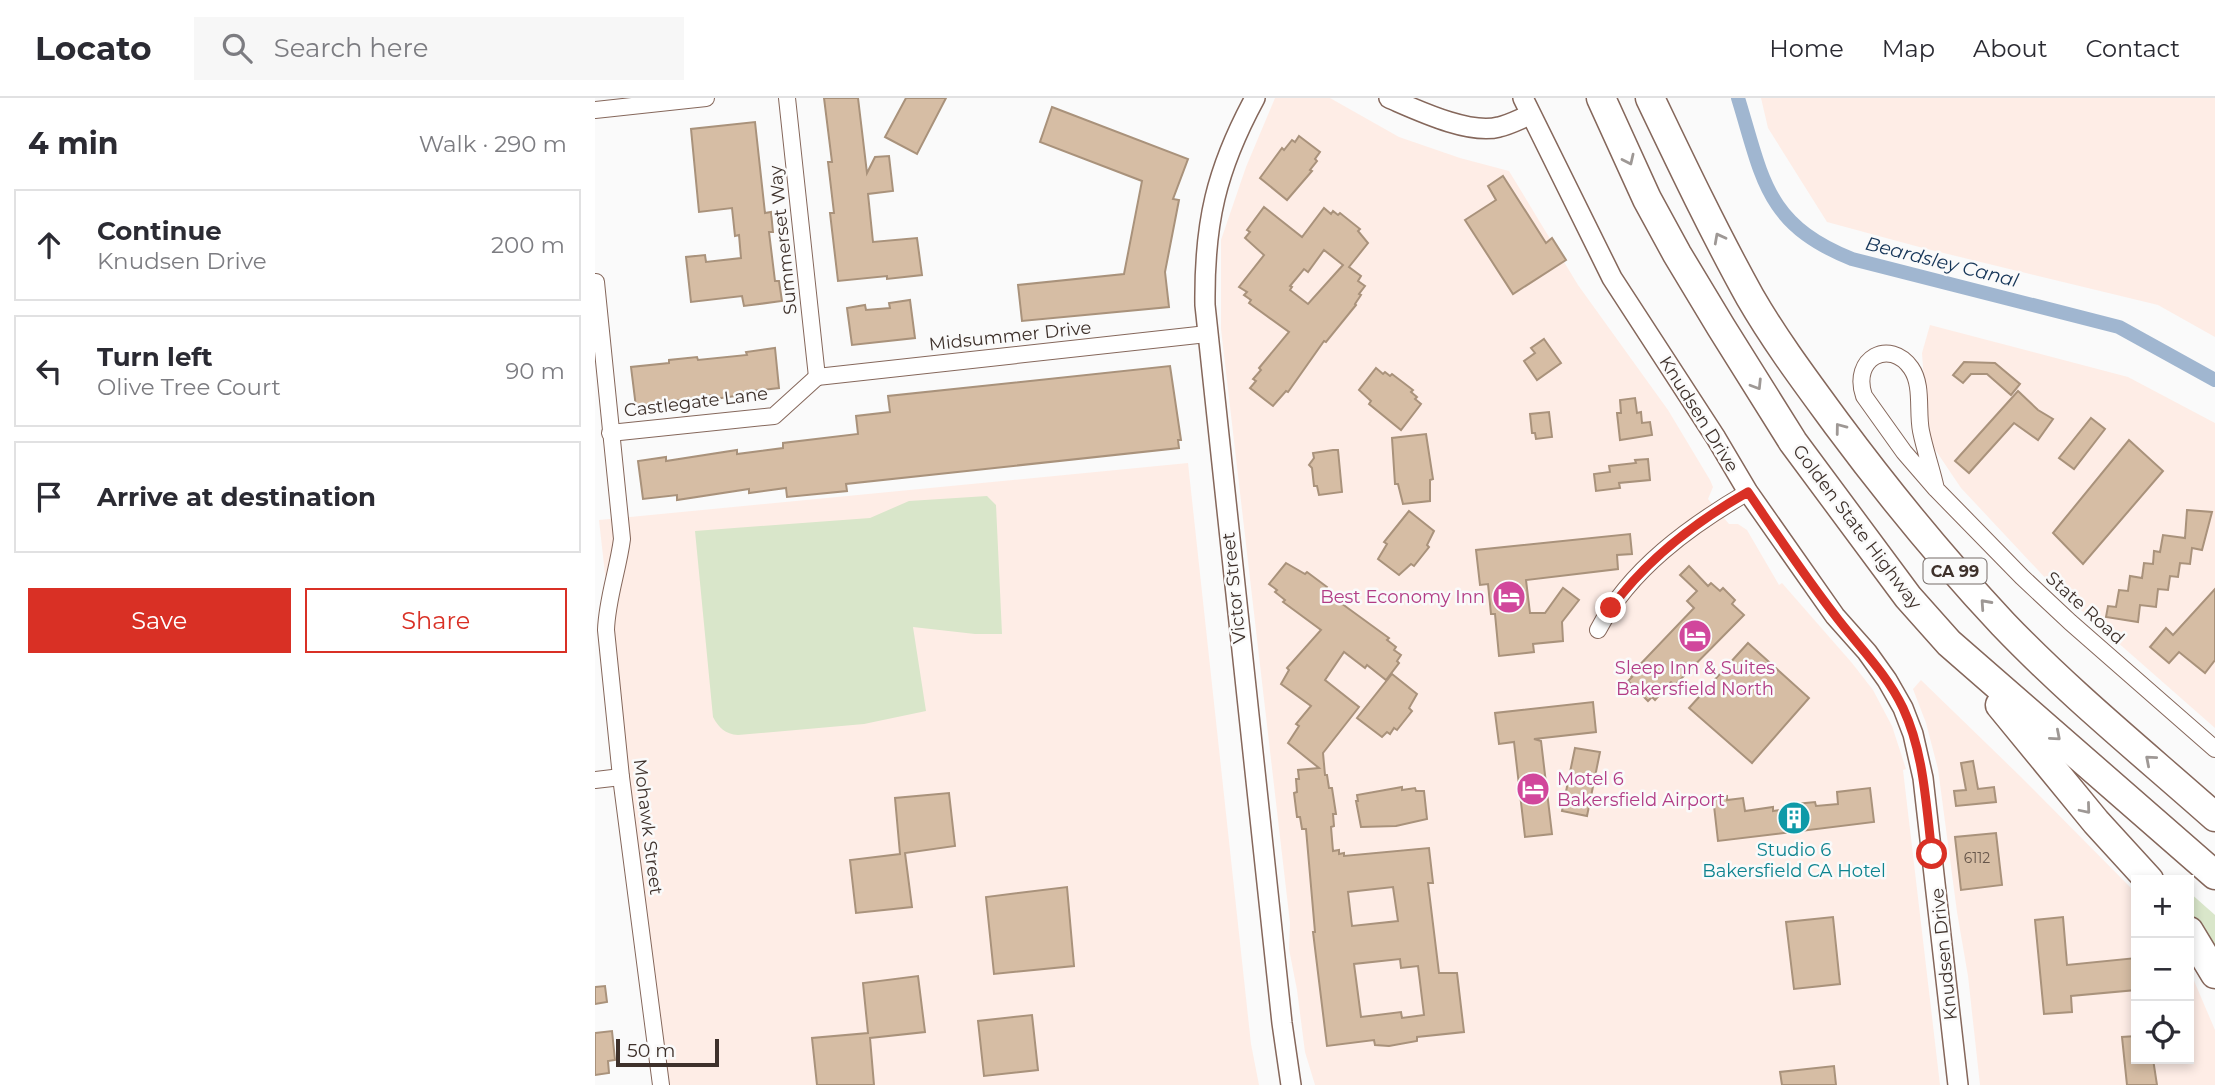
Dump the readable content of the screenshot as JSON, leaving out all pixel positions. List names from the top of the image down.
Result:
{
  "streets": {
    "highway": ["Golden State Highway", "CA 99"],
    "street": [
      "Summerset Way",
      "Midsummer Drive",
      "Castlegate Lane",
      "Knudsen Drive",
      "Victor Street",
      "State Road",
      "Mohawk Street"
    ]
  },
  "crossings": [
    ["Summerset Way", "Midsummer Drive"],
    ["Summerset Way", "Castlegate Lane"],
    ["Midsummer Drive", "Castlegate Lane"],
    ["Midsummer Drive", "Victor Street"],
    ["Castlegate Lane", "Mohawk Street"]
  ],
  "water": ["Beardsley Canal"],
  "places": {
    "hotel": ["Best Economy Inn", "Sleep Inn & Suites Bakersfield North", "Motel 6 Bakersfield Airport"],
    "building": ["Studio 6 Bakersfield CA Hotel"]
  },
  "house_numbers": ["6112"],
  "scale_bar": "50 m",
  "page": {
    "header": "Locato",
    "search": "Search here",
    "nav": [
      "Home",
      "Map",
      "About",
      "Contact"
    ],
    "heading": ["4 min", "Walk · 290 m"],
    "list": [
      ["Continue", "Knudsen Drive", "200 m"],
      ["Turn left", "Olive Tree Court", "90 m"],
      "Arrive at destination"
    ],
    "buttons": ["Save", "Share"],
    "map_buttons": ["+", "−"],
    "scale": "50 m"
  }
}
